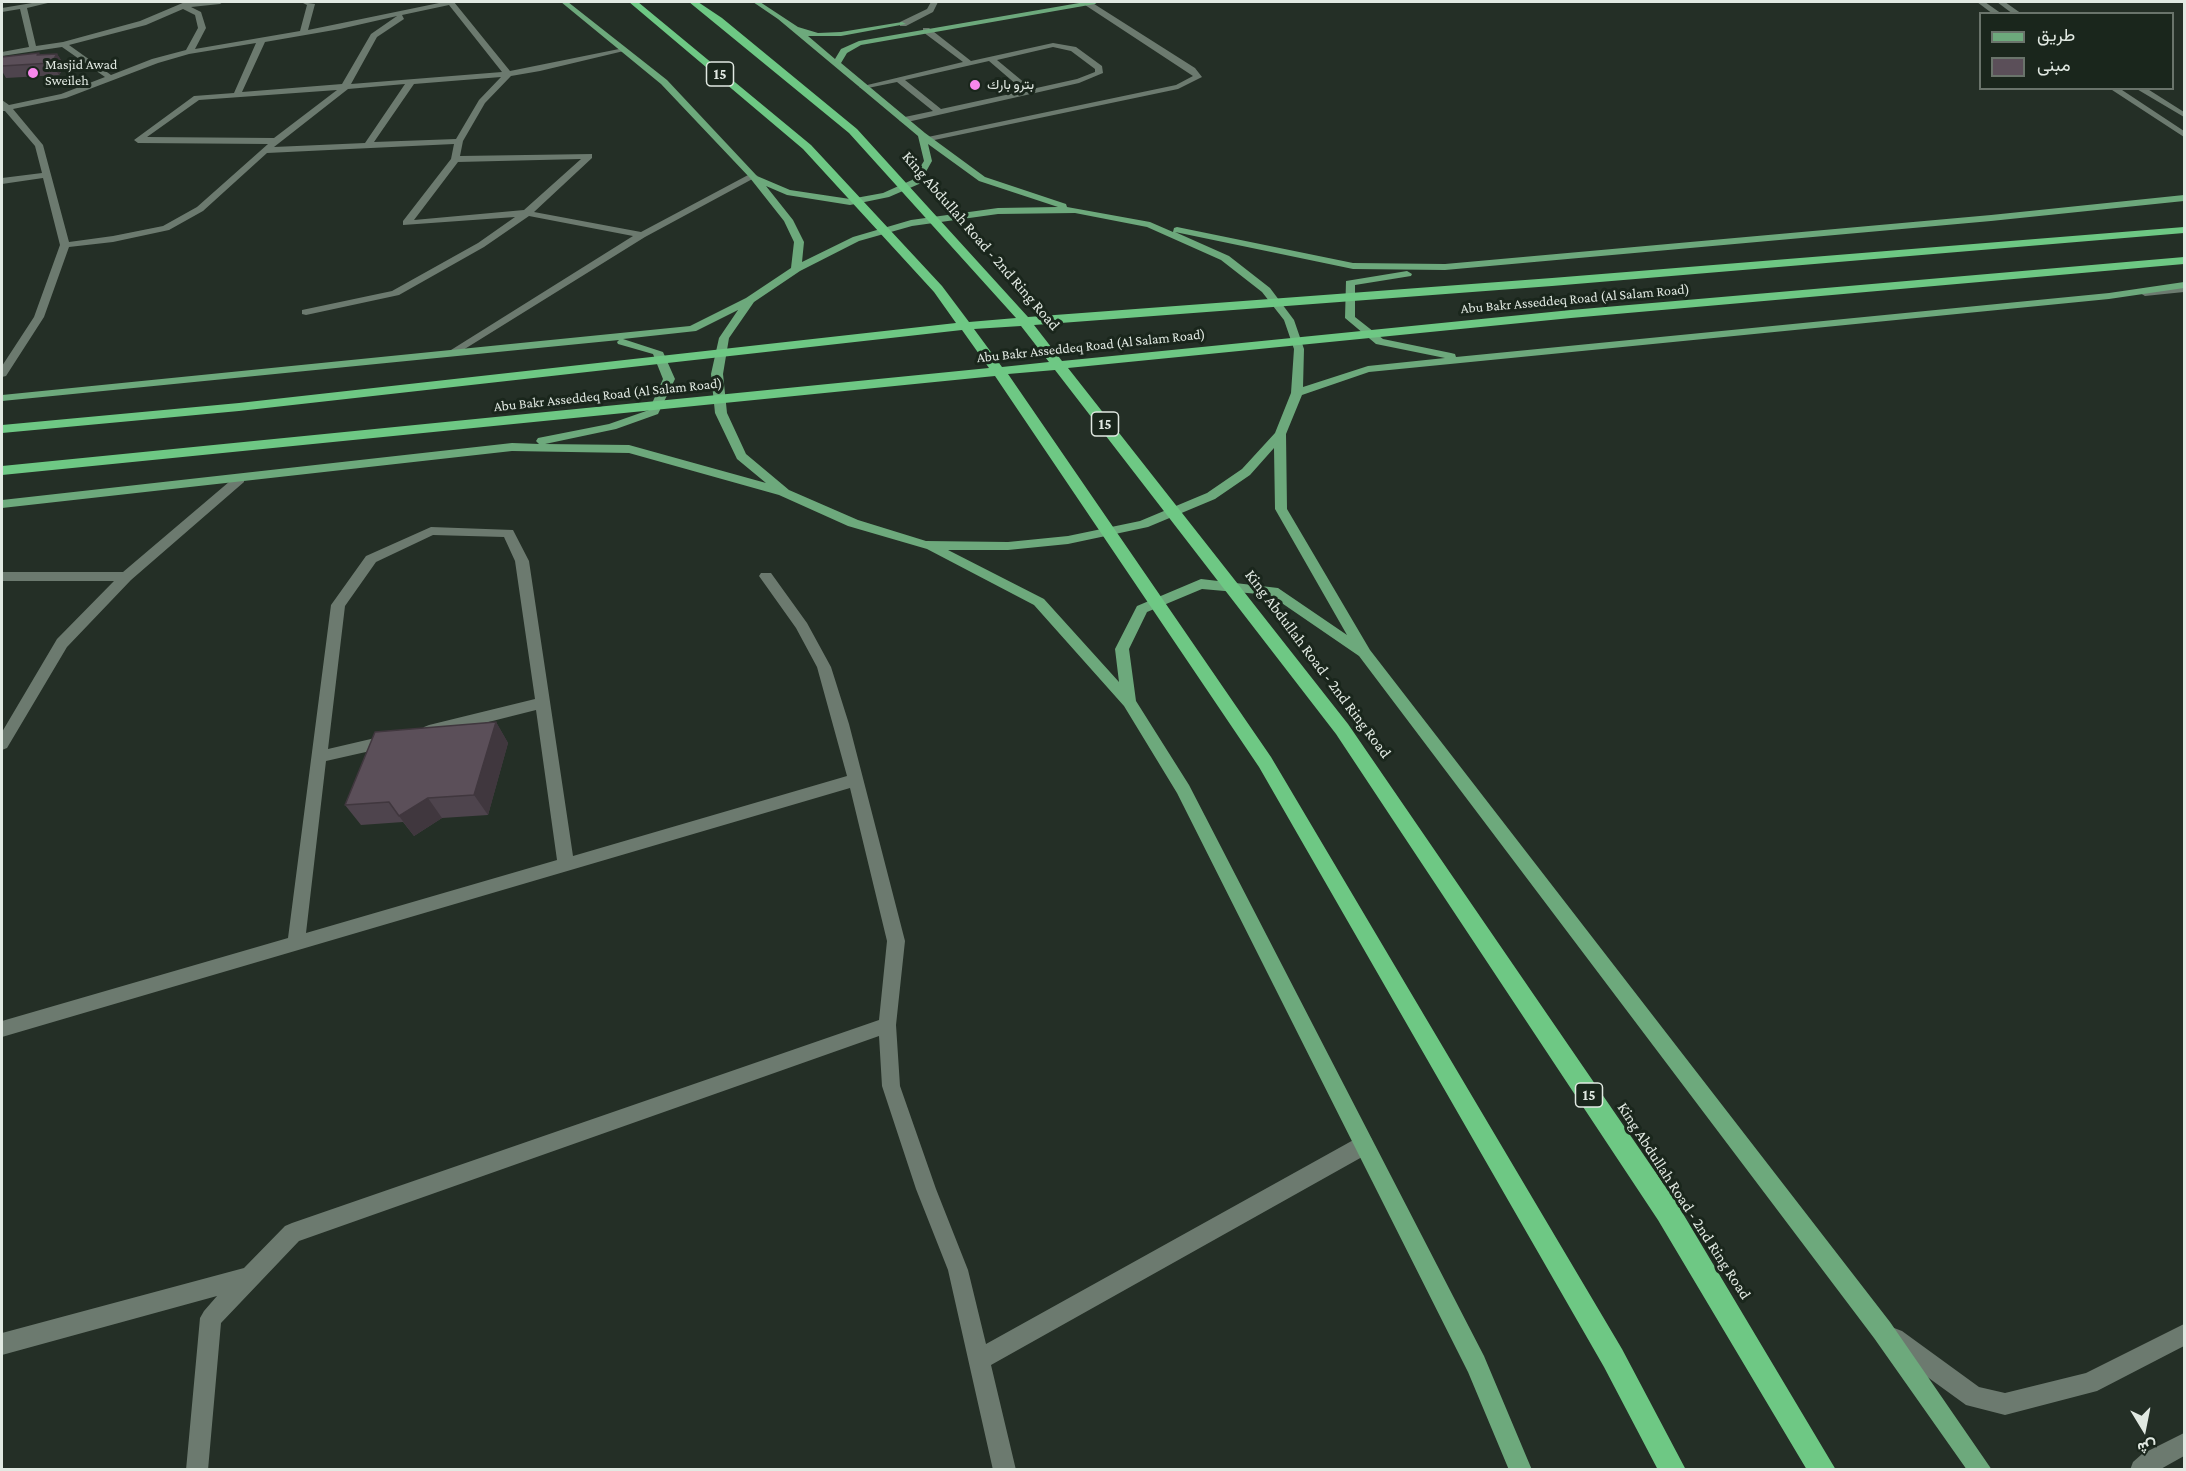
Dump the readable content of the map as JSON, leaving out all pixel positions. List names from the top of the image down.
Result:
{
  "streets": {
    "highway": ["15", "King Abdullah Road - 2nd Ring Road", "Abu Bakr Asseddeq Road (Al Salam Road)"]
  },
  "places": ["Masjid Awad Sweileh", "بترو بارك"],
  "legend": ["طريق", "مبنى"],
  "north": "bottom"
}
